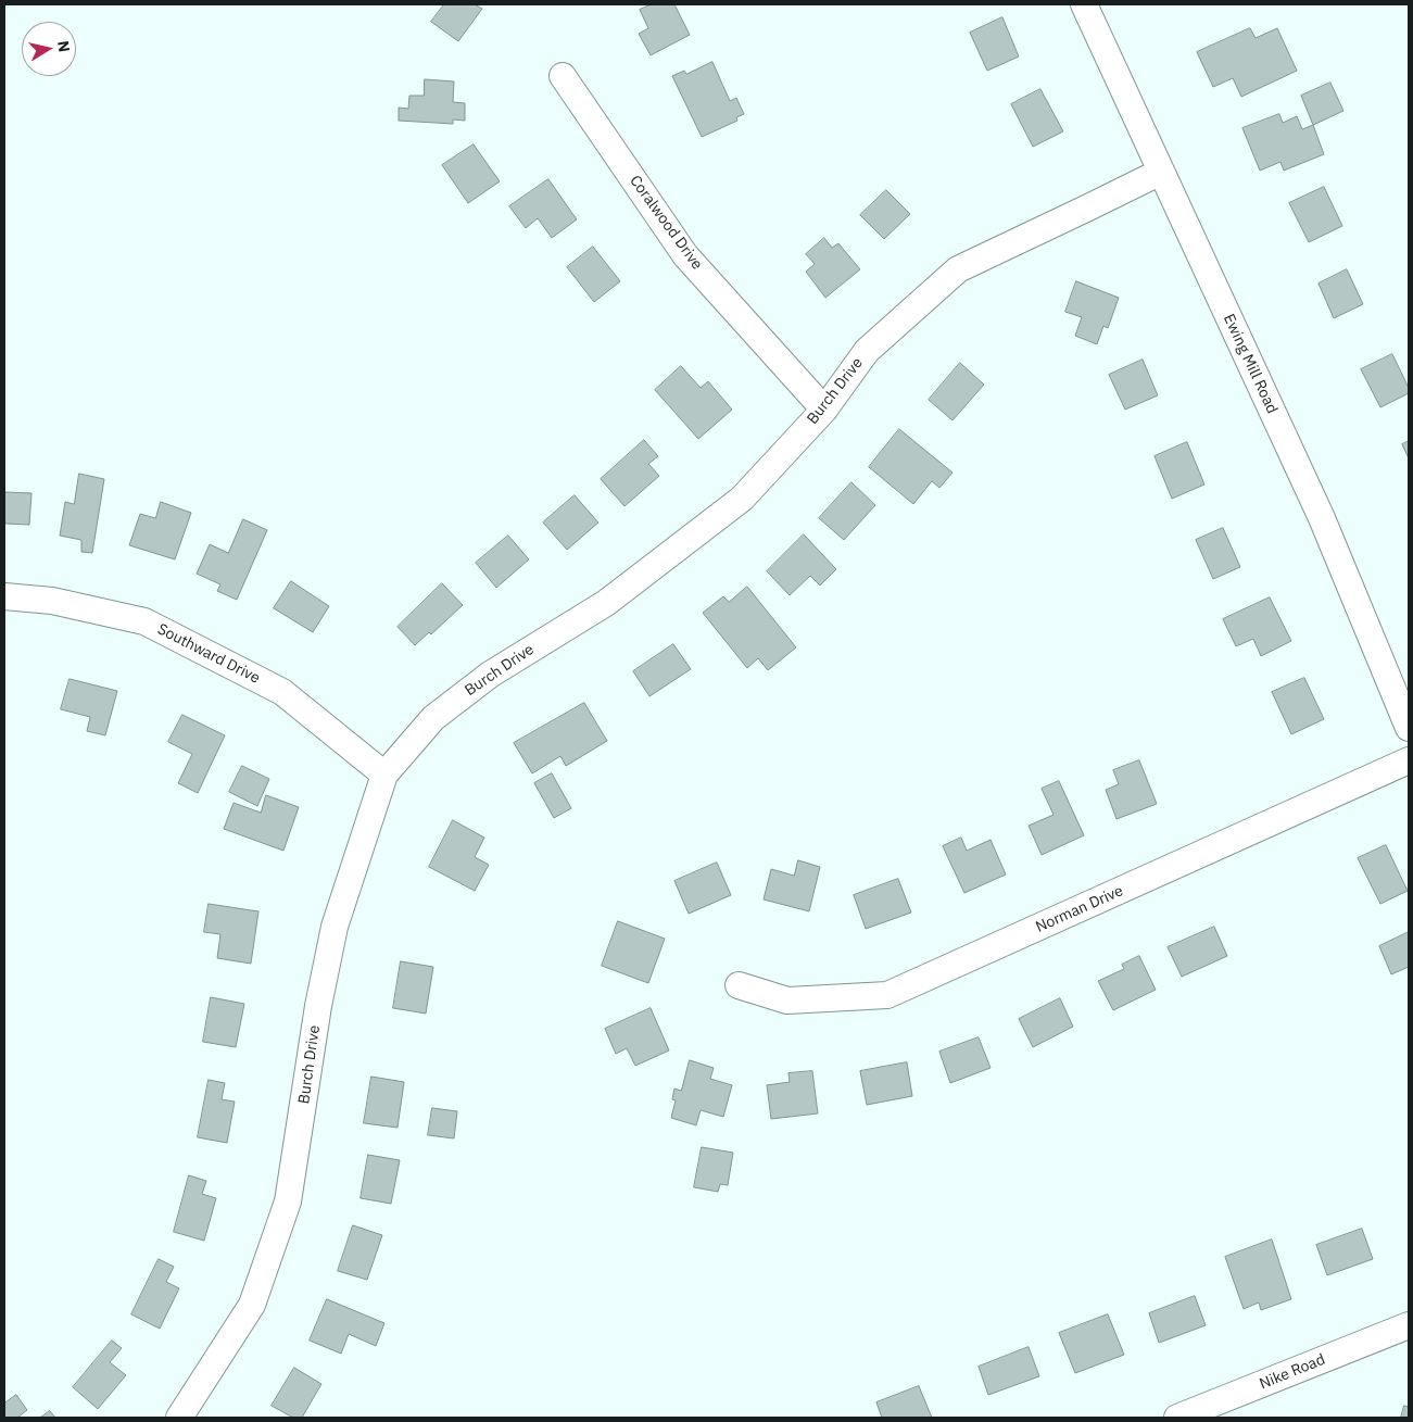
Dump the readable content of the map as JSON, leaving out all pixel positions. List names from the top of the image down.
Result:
{
  "streets": {
    "street": [
      "Coralwood Drive",
      "Ewing Mill Road",
      "Burch Drive",
      "Southward Drive",
      "Norman Drive",
      "Nike Road"
    ]
  },
  "crossings": [
    ["Coralwood Drive", "Burch Drive"],
    ["Ewing Mill Road", "Burch Drive"],
    ["Burch Drive", "Southward Drive"]
  ],
  "north": "right"
}
